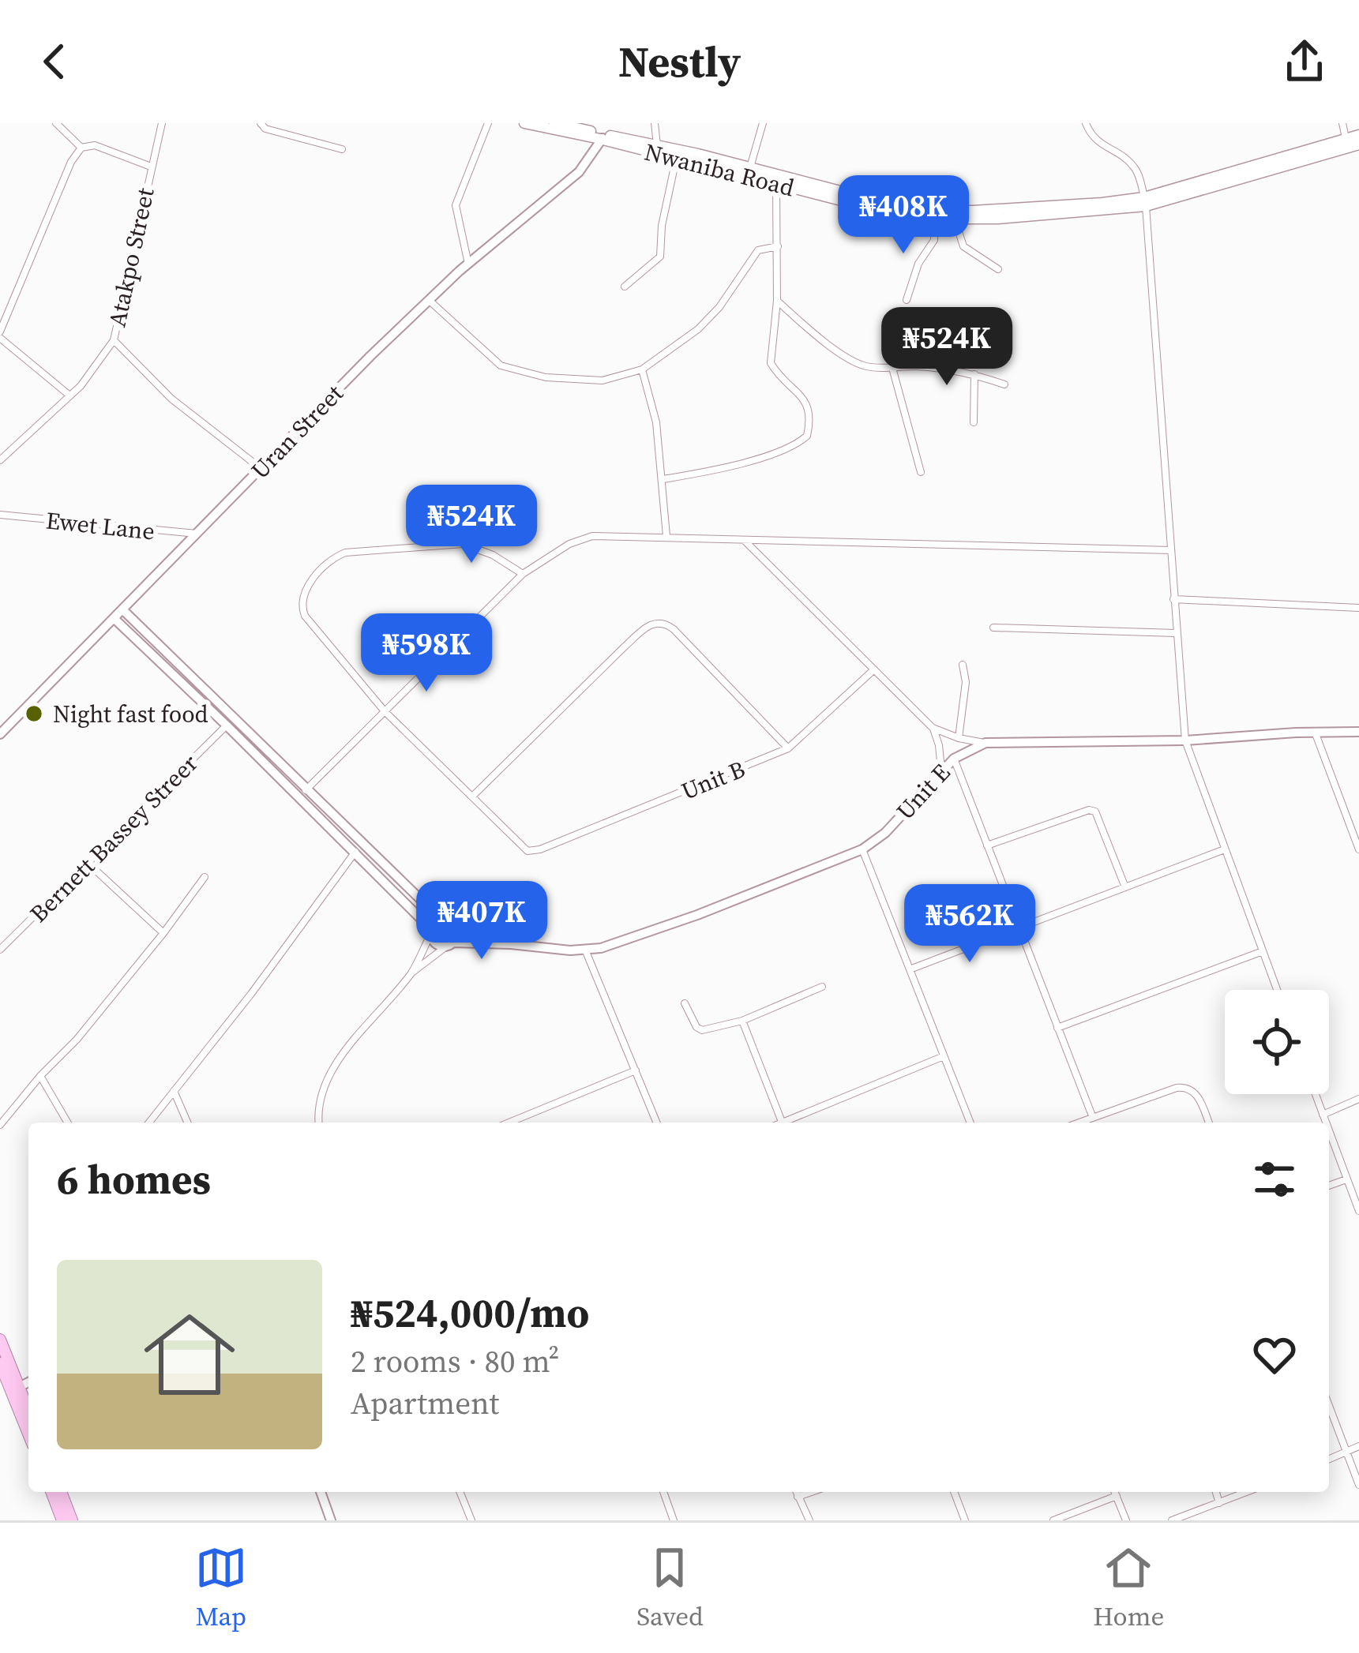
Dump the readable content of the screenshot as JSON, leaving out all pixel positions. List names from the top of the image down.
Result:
{
  "streets": {
    "main road": ["Nwaniba Road"],
    "street": [
      "Atakpo Street",
      "Uran Street",
      "Ewet Lane",
      "Unit B",
      "Unit E",
      "Bernett Bassey Streer"
    ]
  },
  "crossings": [
    ["Nwaniba Road", "Uran Street"],
    ["Uran Street", "Ewet Lane"]
  ],
  "places": ["Night fast food"],
  "page": {
    "header": "Nestly",
    "price": [
      "₦408K",
      "₦524K",
      "₦524K",
      "₦598K",
      "₦407K",
      "₦562K"
    ],
    "heading": "6 homes",
    "list": [
      {
        "name": "₦524,000/mo",
        "note": "2 rooms · 80 m² · Apartment"
      }
    ],
    "tabs": ["Map", "Saved", "Home"]
  }
}
